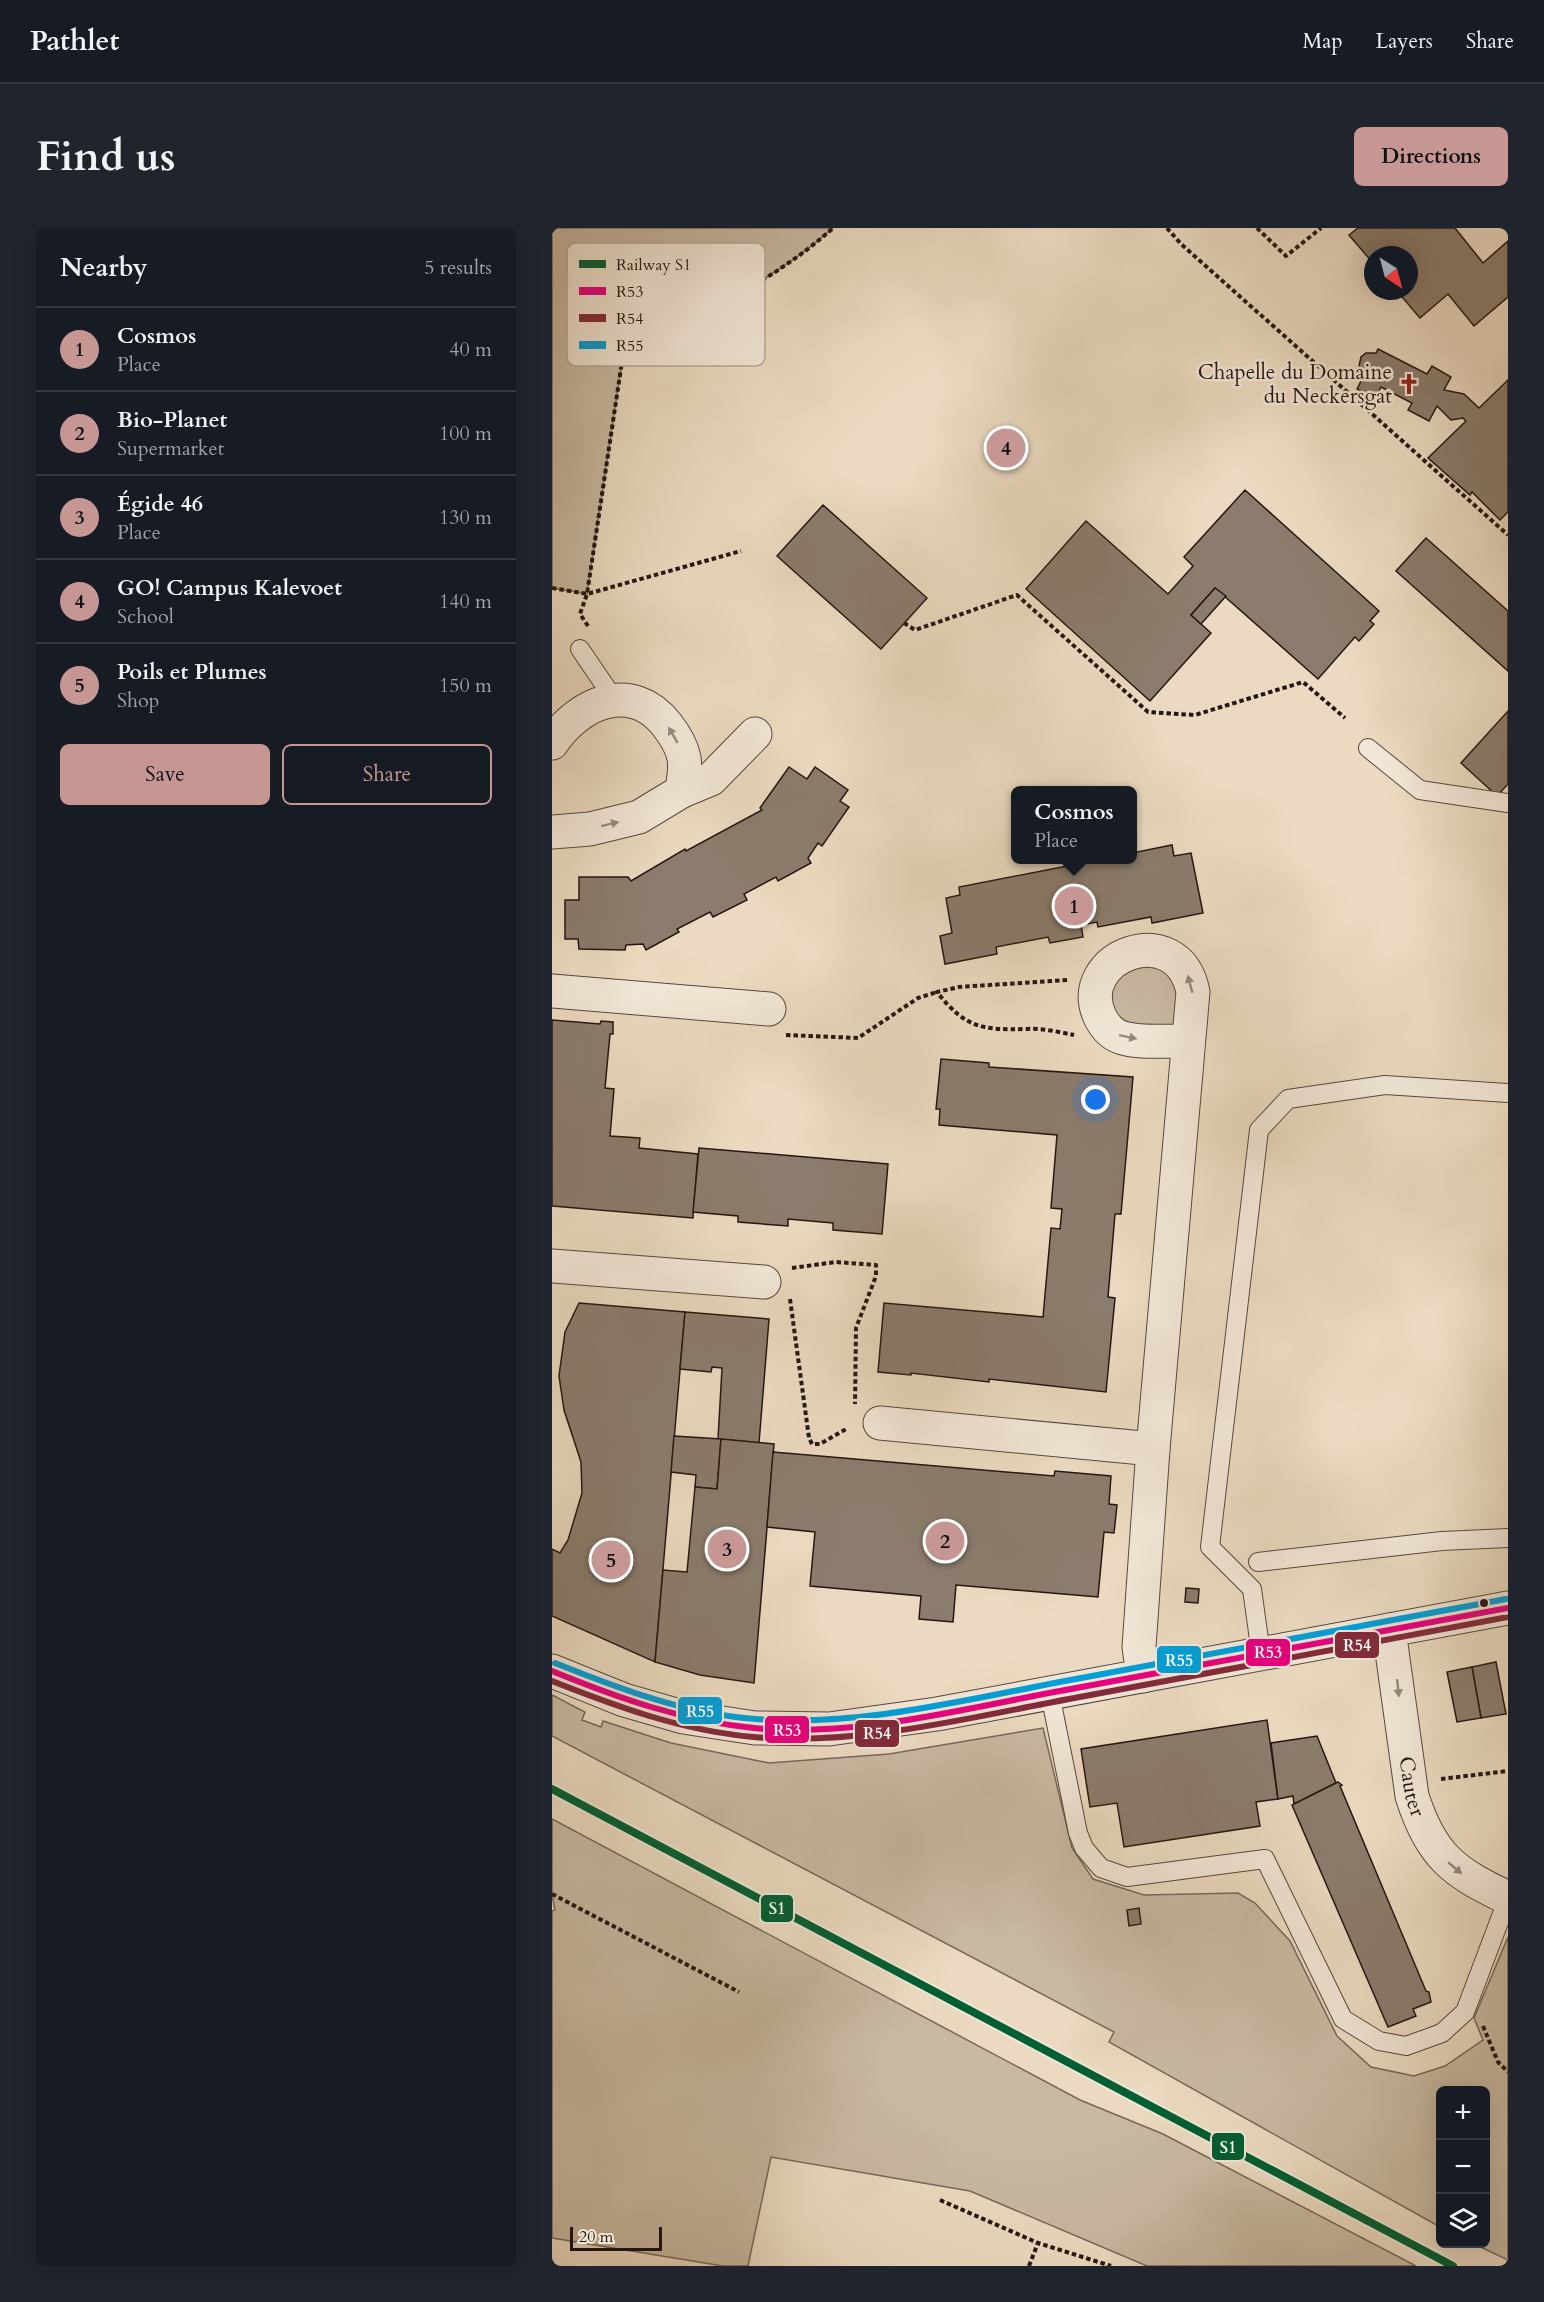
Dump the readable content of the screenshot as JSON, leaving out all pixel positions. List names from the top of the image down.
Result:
{
  "streets": {
    "street": ["Cauter"]
  },
  "one_way": ["Cauter"],
  "places": {
    "church": ["Chapelle du Domaine du Neckersgat"]
  },
  "lines": [
    "transit line R55",
    "transit line R53",
    "transit line R54",
    "rail line S1"
  ],
  "legend": [
    "Railway S1",
    "R53",
    "R54",
    "R55"
  ],
  "scale_bar": "20 m",
  "north": "bottom right",
  "page": {
    "header": "Pathlet",
    "nav": ["Map", "Layers", "Share"],
    "buttons": [
      "Directions",
      ["Save", "Share"]
    ],
    "title": "Find us",
    "heading": ["Nearby", "5 results"],
    "list": [
      {
        "mark": "1",
        "name": "Cosmos",
        "note": "Place",
        "value": "40 m"
      },
      {
        "mark": "2",
        "name": "Bio-Planet",
        "note": "Supermarket",
        "value": "100 m"
      },
      {
        "mark": "3",
        "name": "Égide 46",
        "note": "Place",
        "value": "130 m"
      },
      {
        "mark": "4",
        "name": "GO! Campus Kalevoet",
        "note": "School",
        "value": "140 m"
      },
      {
        "mark": "5",
        "name": "Poils et Plumes",
        "note": "Shop",
        "value": "150 m"
      }
    ],
    "pins": [
      "4",
      "1",
      "2",
      "3",
      "5"
    ],
    "popup": ["Cosmos", "Place"],
    "map_buttons": ["+", "−"],
    "scale": "20 m"
  }
}
